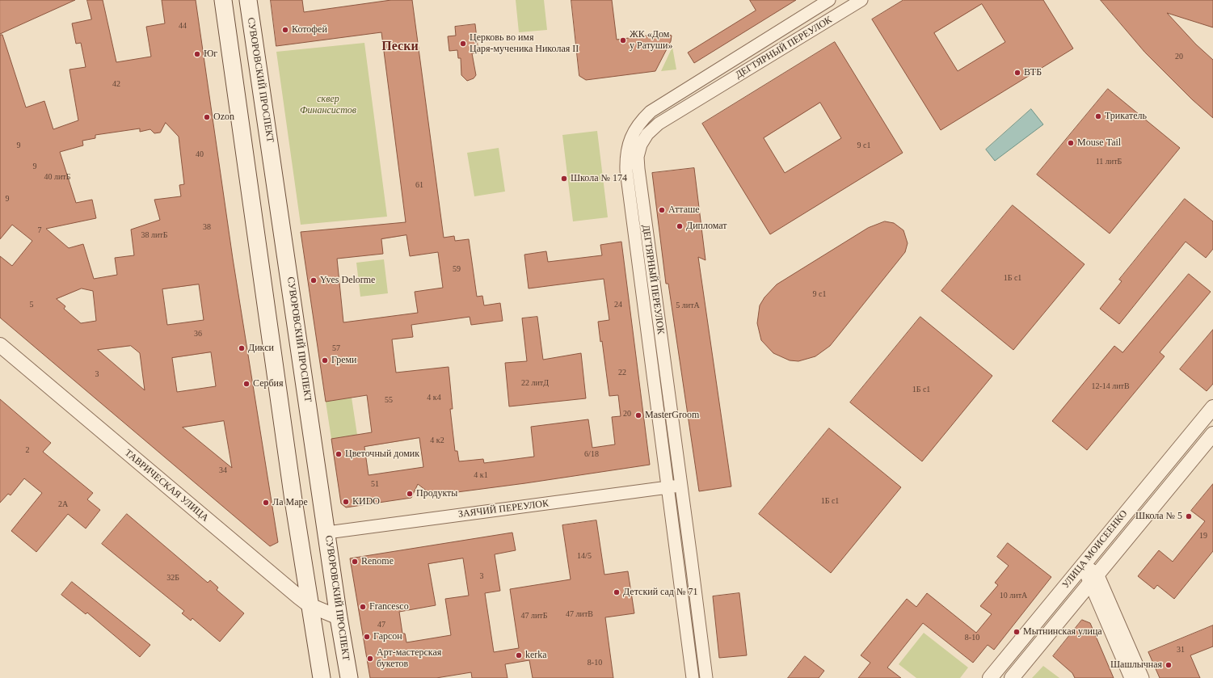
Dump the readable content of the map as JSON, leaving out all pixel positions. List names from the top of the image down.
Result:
{
  "streets": {
    "main road": ["СУВОРОВСКИЙ ПРОСПЕКТ"],
    "street": [
      "ДЕГТЯРНЫЙ ПЕРЕУЛОК",
      "ТАВРИЧЕСКАЯ УЛИЦА",
      "ЗАЯЧИЙ ПЕРЕУЛОК",
      "УЛИЦА МОИСЕЕНКО"
    ]
  },
  "crossings": [
    ["ДЕГТЯРНЫЙ ПЕРЕУЛОК", "ЗАЯЧИЙ ПЕРЕУЛОК"],
    ["СУВОРОВСКИЙ ПРОСПЕКТ", "ТАВРИЧЕСКАЯ УЛИЦА"],
    ["СУВОРОВСКИЙ ПРОСПЕКТ", "ЗАЯЧИЙ ПЕРЕУЛОК"]
  ],
  "districts": ["Пески"],
  "parks": ["сквер Финансистов"],
  "places": [
    "Котофей",
    "ЖК «Дом у Ратуши»",
    "Церковь во имя Царя-мученика Николая II",
    "Юг",
    "ВТБ",
    "Трикатель",
    "Ozon",
    "Mouse Tail",
    "Школа № 174",
    "Атташе",
    "Дипломат",
    "Yves Delorme",
    "Дикси",
    "Греми",
    "Сербия",
    "MasterGroom",
    "Цветочный домик",
    "Продукты",
    "КИDO",
    "Ла Маре",
    "Школа № 5",
    "Renome",
    "Детский сад № 71",
    "Francesco",
    "Мытнинская улица",
    "Гарсон",
    "kerka",
    "Арт-мастерская букетов",
    "Шашлычная"
  ],
  "house_numbers": [
    "44",
    "20",
    "42",
    "9",
    "9 с1",
    "40",
    "11 литБ",
    "9",
    "40 литБ",
    "61",
    "9",
    "38",
    "7",
    "38 литБ",
    "59",
    "1Б с1",
    "9 с1",
    "5",
    "24",
    "5 литА",
    "36",
    "57",
    "22",
    "3",
    "22 литД",
    "12-14 литВ",
    "1Б с1",
    "4 к4",
    "55",
    "20",
    "4 к2",
    "2",
    "6/18",
    "34",
    "4 к1",
    "51",
    "1Б с1",
    "2А",
    "19",
    "14/5",
    "3",
    "32Б",
    "10 литА",
    "47 литВ",
    "47 литБ",
    "47",
    "8-10",
    "31",
    "8-10"
  ]
}
